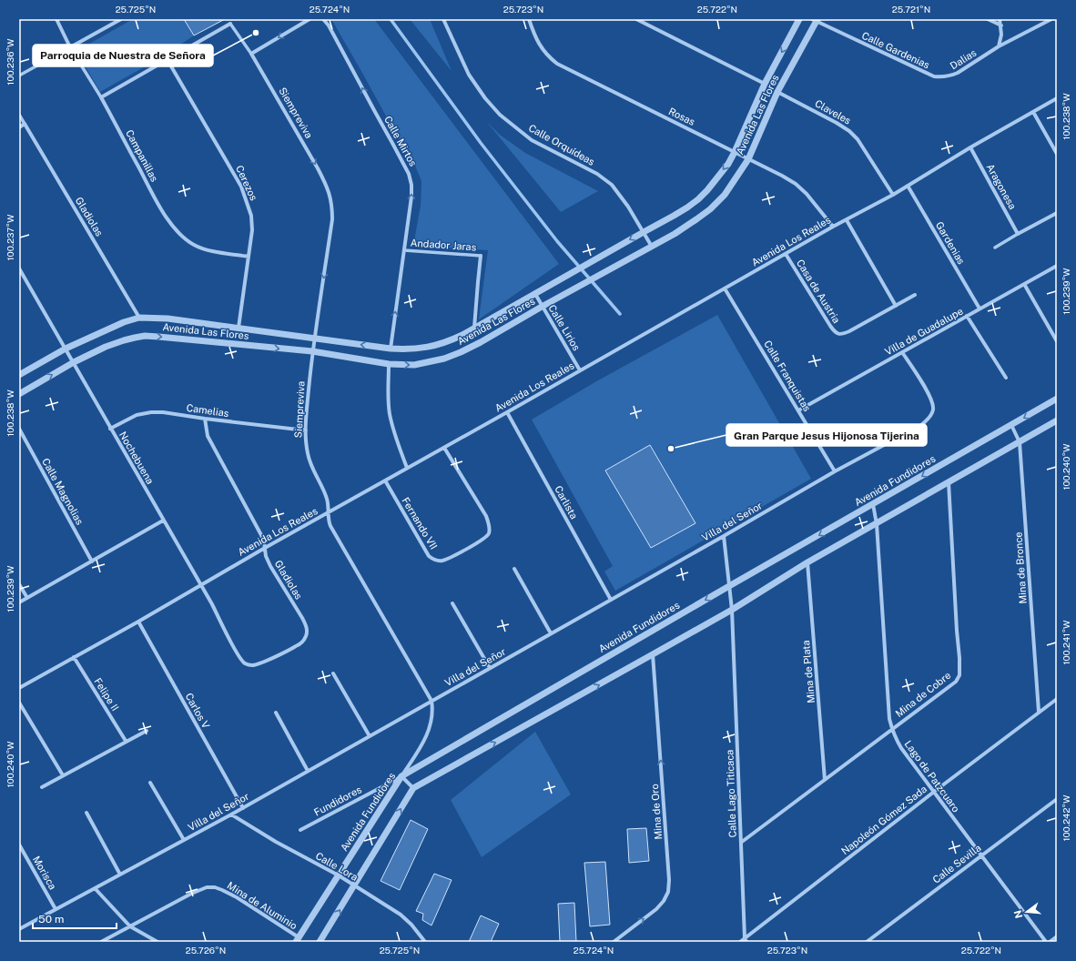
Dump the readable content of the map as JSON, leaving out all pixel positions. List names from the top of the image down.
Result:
{
  "streets": {
    "street": [
      "Calle Gardenias",
      "Dalias",
      "Claveles",
      "Siempreviva",
      "Avenida Las Flores",
      "Rosas",
      "Calle Mirtos",
      "Calle Orquídeas",
      "Campanillas",
      "Cerezos",
      "Aragonesa",
      "Gladiolas",
      "Avenida Los Reales",
      "Gardenias",
      "Andador Jaras",
      "Casa de Austria",
      "Calle Lirios",
      "Villa de Guadalupe",
      "Calle Franquistas",
      "Camelias",
      "Nochebuena",
      "Avenida Fundidores",
      "Calle Magnolias",
      "Carlista",
      "Villa del Señor",
      "Fernando VII",
      "Mina de Bronce",
      "Mina de Plata",
      "Felipe II",
      "Mina de Cobre",
      "Carlos V",
      "Lago de Patzcuaro",
      "Calle Lago Titicaca",
      "Fundidores",
      "Mina de Oro",
      "Napoleón Gómez Sada",
      "Calle Sevilla",
      "Calle Lora",
      "Morisca",
      "Mina de Aluminio"
    ]
  },
  "crossings": [
    ["Calle Gardenias", "Dalias"],
    ["Calle Gardenias", "Avenida Las Flores"],
    ["Claveles", "Avenida Las Flores"],
    ["Claveles", "Avenida Los Reales"],
    ["Siempreviva", "Avenida Las Flores"],
    ["Siempreviva", "Avenida Los Reales"],
    ["Siempreviva", "Camelias"],
    ["Siempreviva", "Villa del Señor"],
    ["Avenida Las Flores", "Rosas"],
    ["Avenida Las Flores", "Calle Mirtos"],
    ["Avenida Las Flores", "Calle Orquídeas"],
    ["Avenida Las Flores", "Cerezos"],
    ["Avenida Las Flores", "Gladiolas"],
    ["Avenida Las Flores", "Calle Lirios"],
    ["Avenida Las Flores", "Nochebuena"],
    ["Rosas", "Avenida Los Reales"],
    ["Calle Mirtos", "Andador Jaras"],
    ["Campanillas", "Cerezos"],
    ["Aragonesa", "Avenida Los Reales"],
    ["Gladiolas", "Avenida Los Reales"],
    ["Gladiolas", "Camelias"],
    ["Gladiolas", "Nochebuena"],
    ["Avenida Los Reales", "Gardenias"],
    ["Avenida Los Reales", "Casa de Austria"],
    ["Avenida Los Reales", "Calle Lirios"],
    ["Avenida Los Reales", "Calle Franquistas"],
    ["Avenida Los Reales", "Nochebuena"],
    ["Avenida Los Reales", "Carlista"],
    ["Avenida Los Reales", "Fernando VII"],
    ["Avenida Los Reales", "Felipe II"],
    ["Avenida Los Reales", "Carlos V"],
    ["Gardenias", "Villa de Guadalupe"],
    ["Villa de Guadalupe", "Calle Franquistas"],
    ["Villa de Guadalupe", "Villa del Señor"],
    ["Calle Franquistas", "Villa del Señor"],
    ["Camelias", "Nochebuena"],
    ["Avenida Fundidores", "Mina de Bronce"],
    ["Avenida Fundidores", "Lago de Patzcuaro"],
    ["Avenida Fundidores", "Calle Lago Titicaca"],
    ["Avenida Fundidores", "Fundidores"],
    ["Avenida Fundidores", "Calle Lora"],
    ["Avenida Fundidores", "Mina de Aluminio"],
    ["Carlista", "Villa del Señor"],
    ["Villa del Señor", "Carlos V"],
    ["Villa del Señor", "Calle Lago Titicaca"],
    ["Villa del Señor", "Calle Lora"],
    ["Villa del Señor", "Morisca"],
    ["Mina de Bronce", "Napoleón Gómez Sada"],
    ["Mina de Plata", "Mina de Cobre"],
    ["Mina de Cobre", "Lago de Patzcuaro"],
    ["Mina de Cobre", "Calle Lago Titicaca"],
    ["Lago de Patzcuaro", "Napoleón Gómez Sada"],
    ["Lago de Patzcuaro", "Calle Sevilla"],
    ["Calle Lago Titicaca", "Napoleón Gómez Sada"]
  ],
  "one_way": ["Siempreviva", "Calle Mirtos", "Mina de Oro"],
  "places": ["Parroquia de Nuestra de Señora", "Gran Parque Jesus Hijonosa Tijerina"],
  "scale_bar": "50 m",
  "north": "left",
  "coordinates": [
    "25.725°N",
    "25.724°N",
    "25.723°N",
    "25.722°N",
    "25.721°N",
    "100.236°W",
    "100.238°W",
    "100.237°W",
    "100.239°W",
    "100.240°W",
    "100.241°W",
    "100.242°W",
    "25.726°N"
  ]
}
